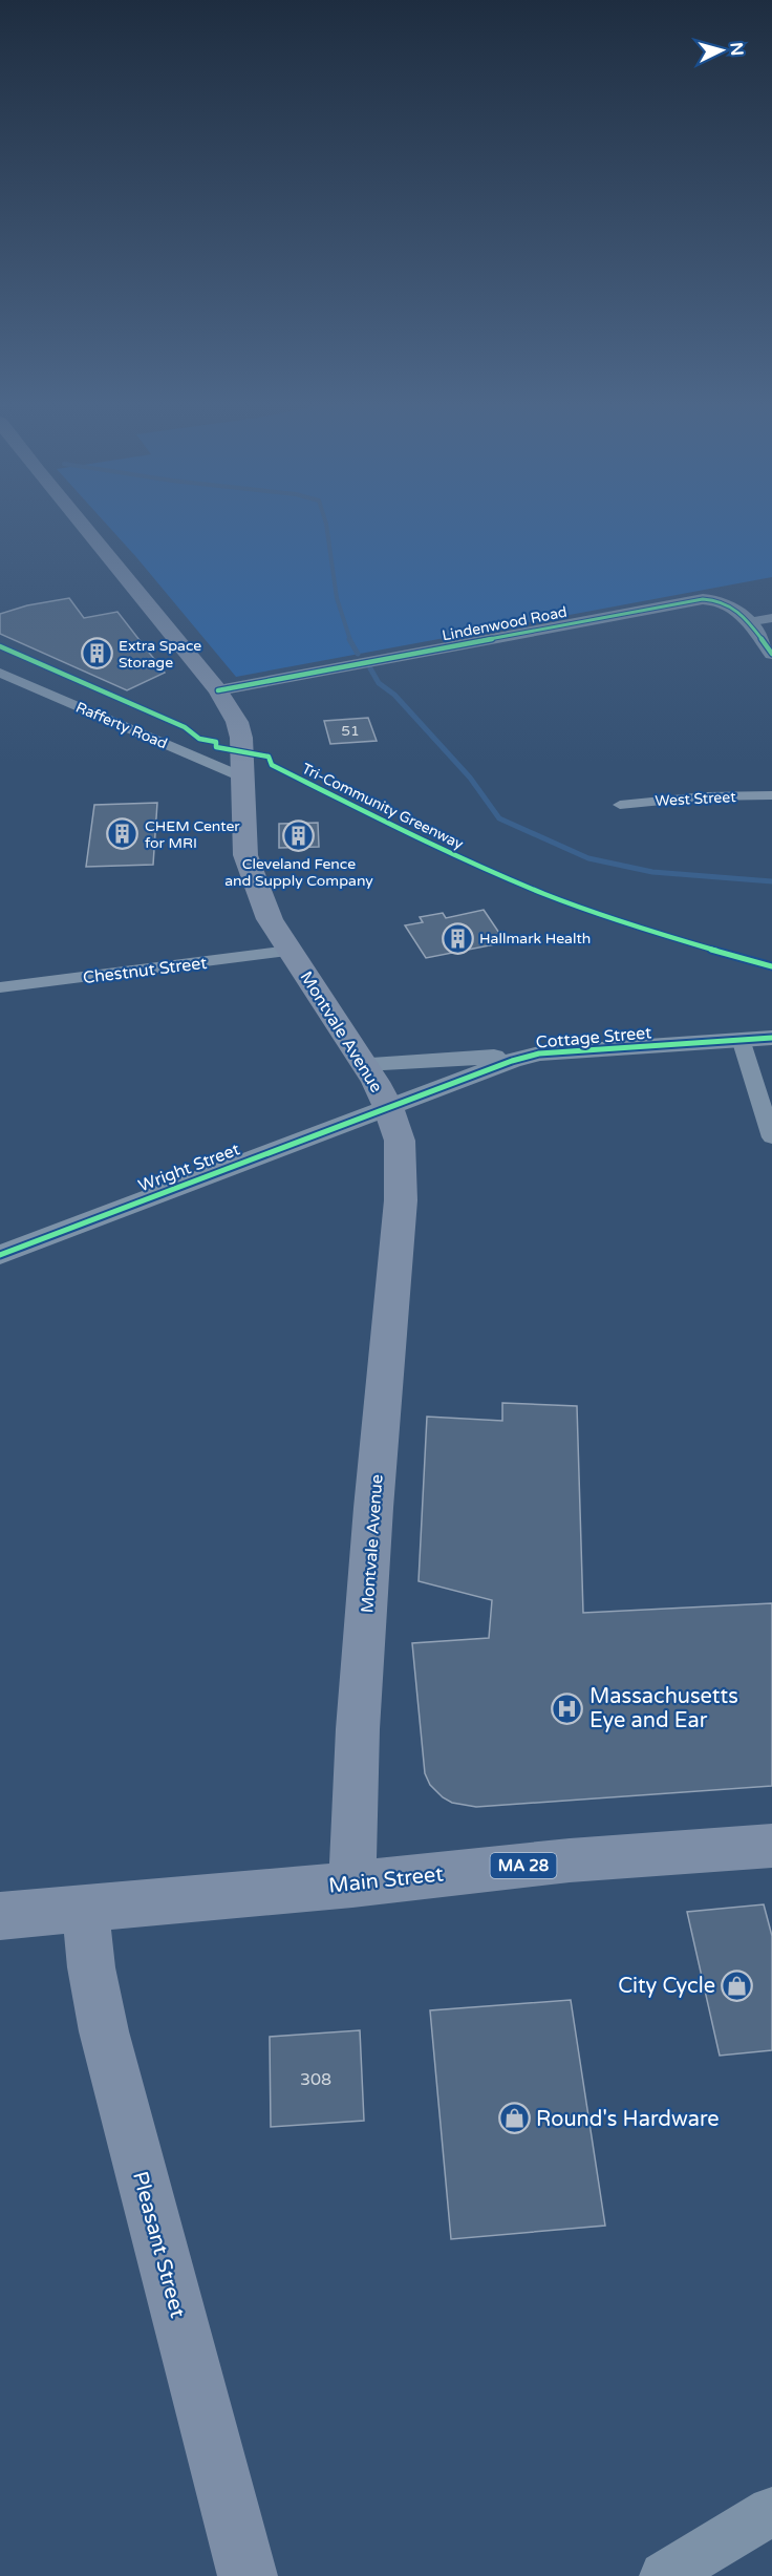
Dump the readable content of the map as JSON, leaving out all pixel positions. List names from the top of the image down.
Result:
{
  "streets": {
    "main road": [
      "Montvale Avenue",
      "MA 28",
      "Main Street",
      "Pleasant Street"
    ],
    "street": [
      "Lindenwood Road",
      "Rafferty Road",
      "West Street",
      "Chestnut Street",
      "Cottage Street",
      "Wright Street"
    ],
    "cycle path": ["Tri-Community Greenway"]
  },
  "crossings": [
    ["Lindenwood Road", "Montvale Avenue"],
    ["Rafferty Road", "Montvale Avenue"],
    ["Chestnut Street", "Montvale Avenue"],
    ["Montvale Avenue", "Cottage Street"],
    ["Montvale Avenue", "Wright Street"],
    ["Montvale Avenue", "Main Street"],
    ["Cottage Street", "Wright Street"],
    ["Main Street", "Pleasant Street"]
  ],
  "places": {
    "building": [
      "Extra Space Storage",
      "CHEM Center for MRI",
      "Cleveland Fence and Supply Company",
      "Hallmark Health"
    ],
    "hospital": ["Massachusetts Eye and Ear"],
    "shop": ["City Cycle", "Round's Hardware"]
  },
  "house_numbers": ["51", "308"],
  "north": "right"
}
